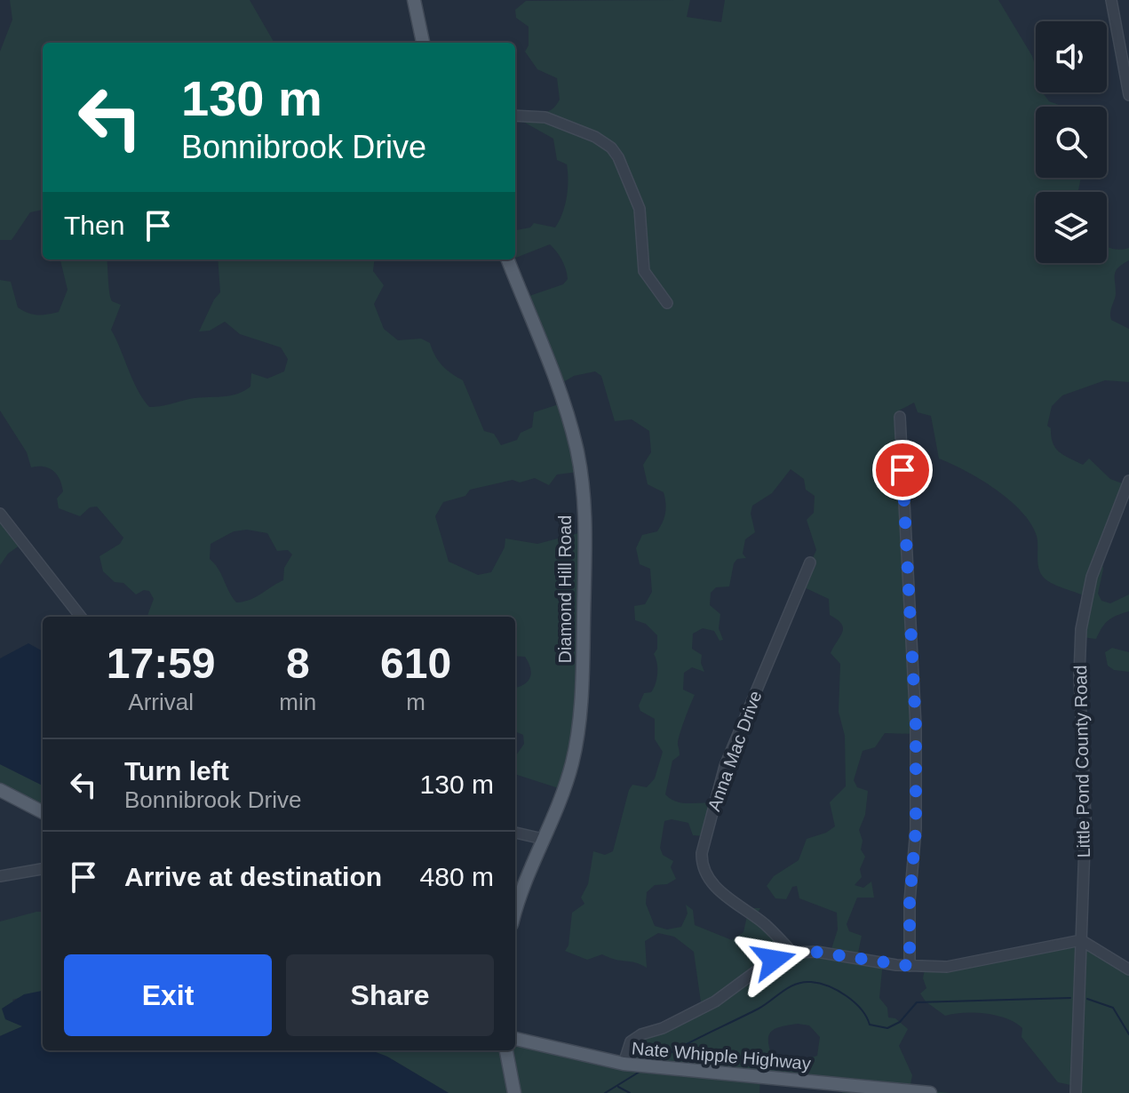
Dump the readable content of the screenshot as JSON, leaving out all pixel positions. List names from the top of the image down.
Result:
{
  "streets": {
    "main road": ["Diamond Hill Road", "Nate Whipple Highway"],
    "street": ["Anna Mac Drive", "Little Pond County Road"]
  },
  "page": {
    "turn": ["130 m", "Bonnibrook Drive"],
    "then": "Then",
    "eta": [
      "17:59",
      "Arrival",
      "8",
      "min",
      "610",
      "m"
    ],
    "list": [
      {
        "name": "Turn left",
        "note": "Bonnibrook Drive",
        "value": "130 m"
      },
      {
        "name": "Arrive at destination",
        "value": "480 m"
      }
    ],
    "buttons": ["Exit", "Share"]
  }
}
